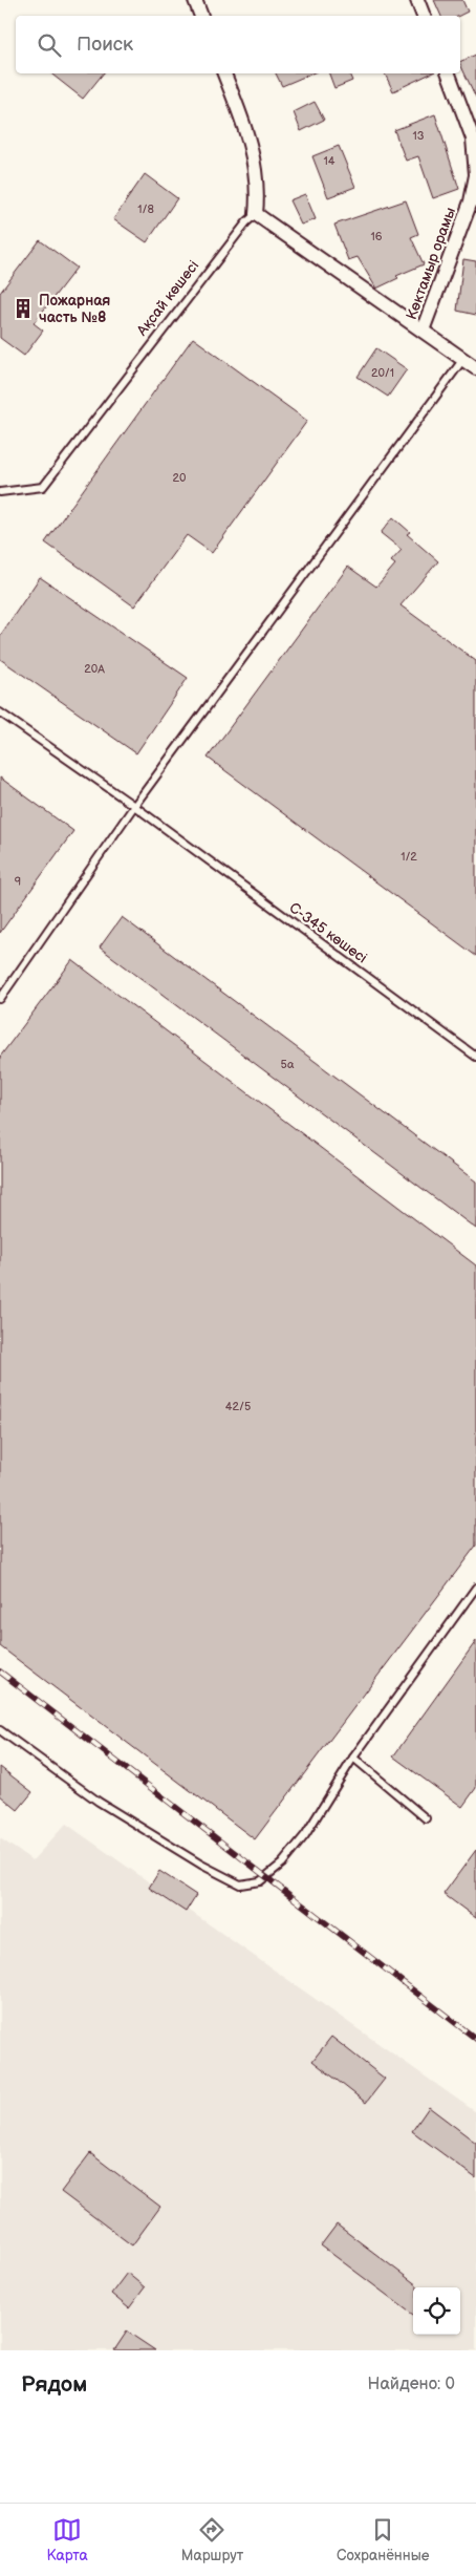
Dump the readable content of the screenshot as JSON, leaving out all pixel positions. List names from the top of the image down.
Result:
{
  "streets": {
    "street": ["Көктамыр орамы"],
    "lane": ["Ақсай көшесі", "С-345 көшесі"]
  },
  "places": {
    "building": ["Пожарная часть №8"]
  },
  "house_numbers": [
    "13",
    "14",
    "1/8",
    "16",
    "20/1",
    "20",
    "20А",
    "1/2",
    "9",
    "5а",
    "42/5"
  ],
  "page": {
    "search": "Поиск",
    "heading": ["Рядом", "Найдено: 0"],
    "nav": ["Карта", "Маршрут", "Сохранённые"]
  }
}
